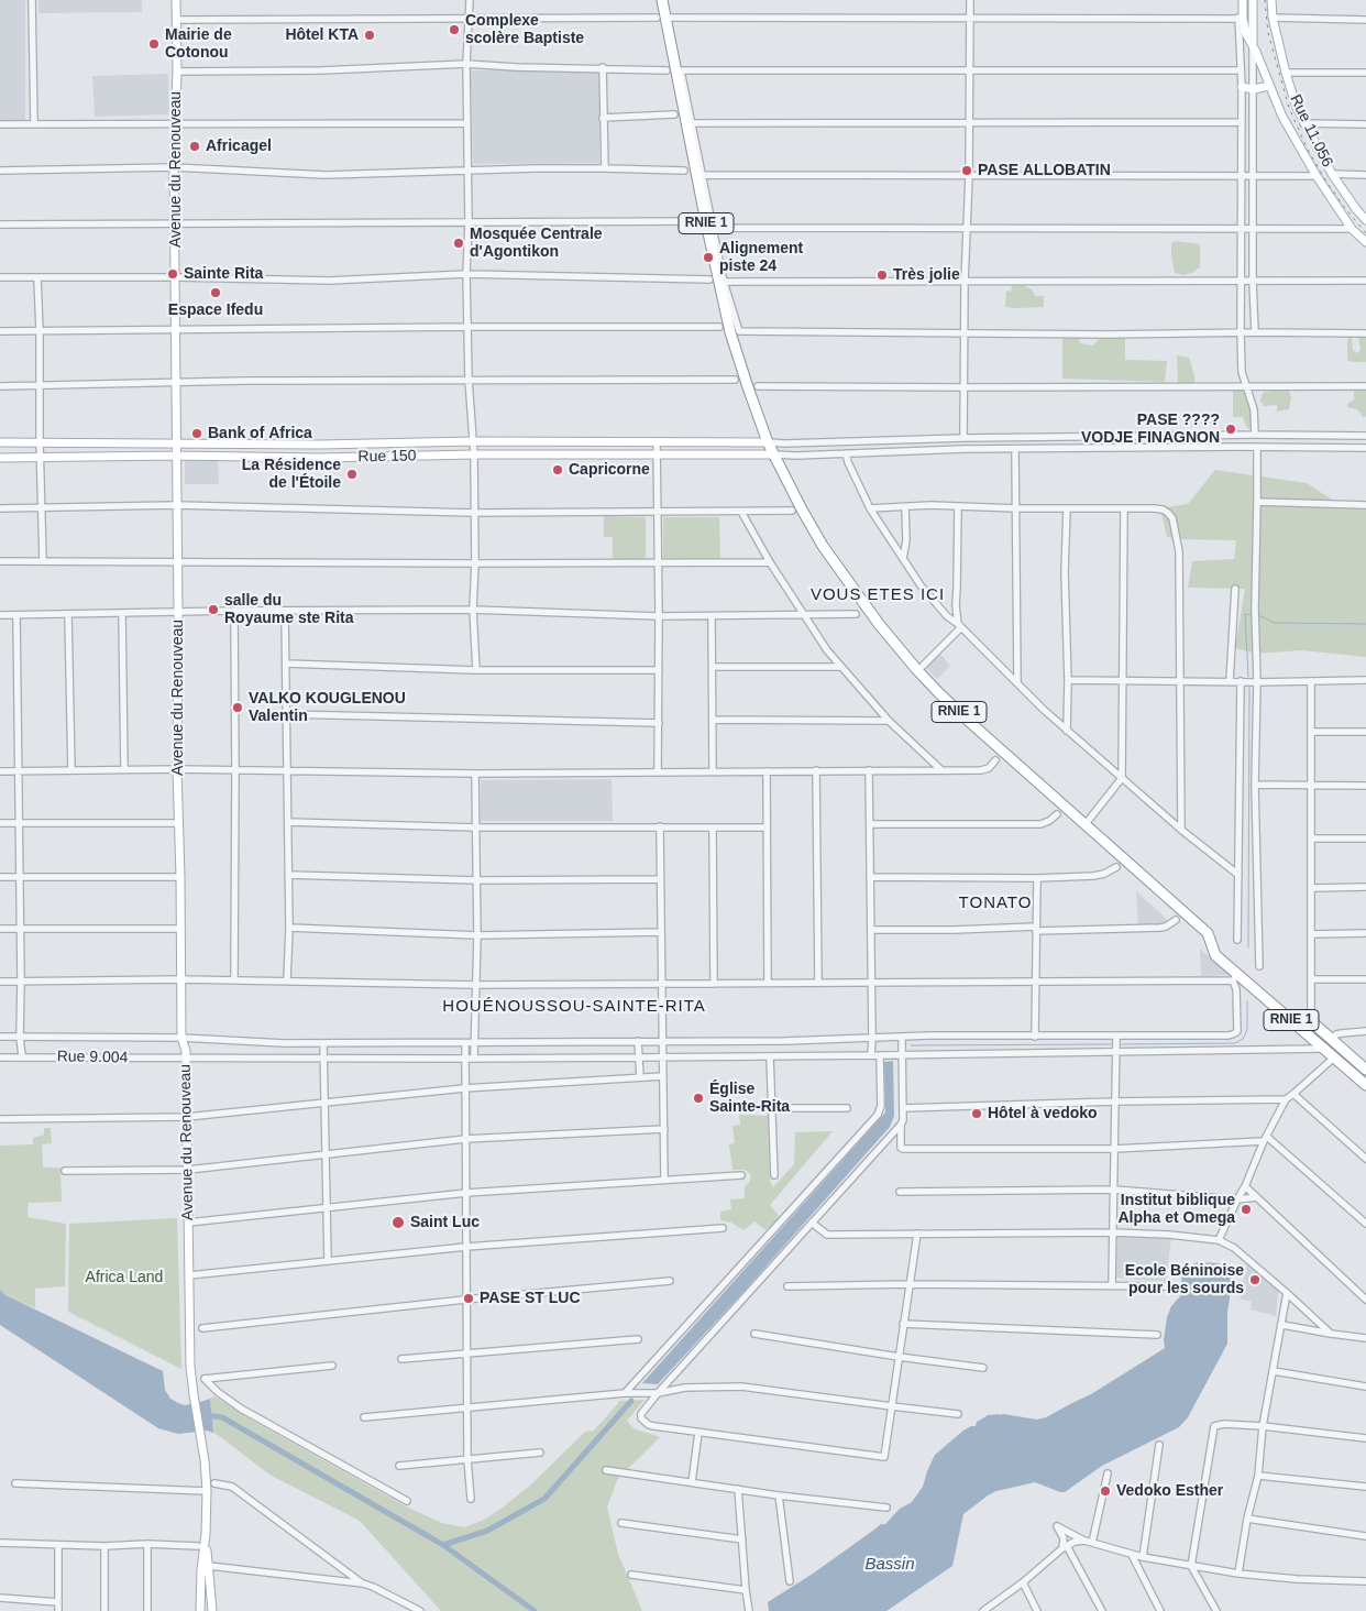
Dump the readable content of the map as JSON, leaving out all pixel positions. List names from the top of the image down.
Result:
{
  "streets": {
    "highway": ["RNIE 1"],
    "main road": ["Rue 11.056", "Avenue du Renouveau", "Rue 150"],
    "street": ["Rue 9.004"]
  },
  "crossings": [
    ["Avenue du Renouveau", "Rue 150"],
    ["Avenue du Renouveau", "Rue 9.004"],
    ["RNIE 1", "Rue 150"],
    ["RNIE 1", "Rue 9.004"]
  ],
  "districts": ["VOUS ETES ICI", "TONATO", "HOUÉNOUSSOU-SAINTE-RITA"],
  "water": ["Bassin"],
  "parks": ["Africa Land"],
  "places": [
    "Complexe scolère Baptiste",
    "Hôtel KTA",
    "Mairie de Cotonou",
    "Africagel",
    "PASE ALLOBATIN",
    "Mosquée Centrale d'Agontikon",
    "Alignement piste 24",
    "Sainte Rita",
    "Très jolie",
    "Espace Ifedu",
    "PASE ???? VODJE FINAGNON",
    "Bank of Africa",
    "Capricorne",
    "La Résidence de l'Étoile",
    "salle du Royaume ste Rita",
    "VALKO KOUGLENOU Valentin",
    "Église Sainte-Rita",
    "Hôtel à vedoko",
    "Institut biblique Alpha et Omega",
    "Saint Luc",
    "Ecole Béninoise pour les sourds",
    "PASE ST LUC",
    "Vedoko Esther"
  ]
}
